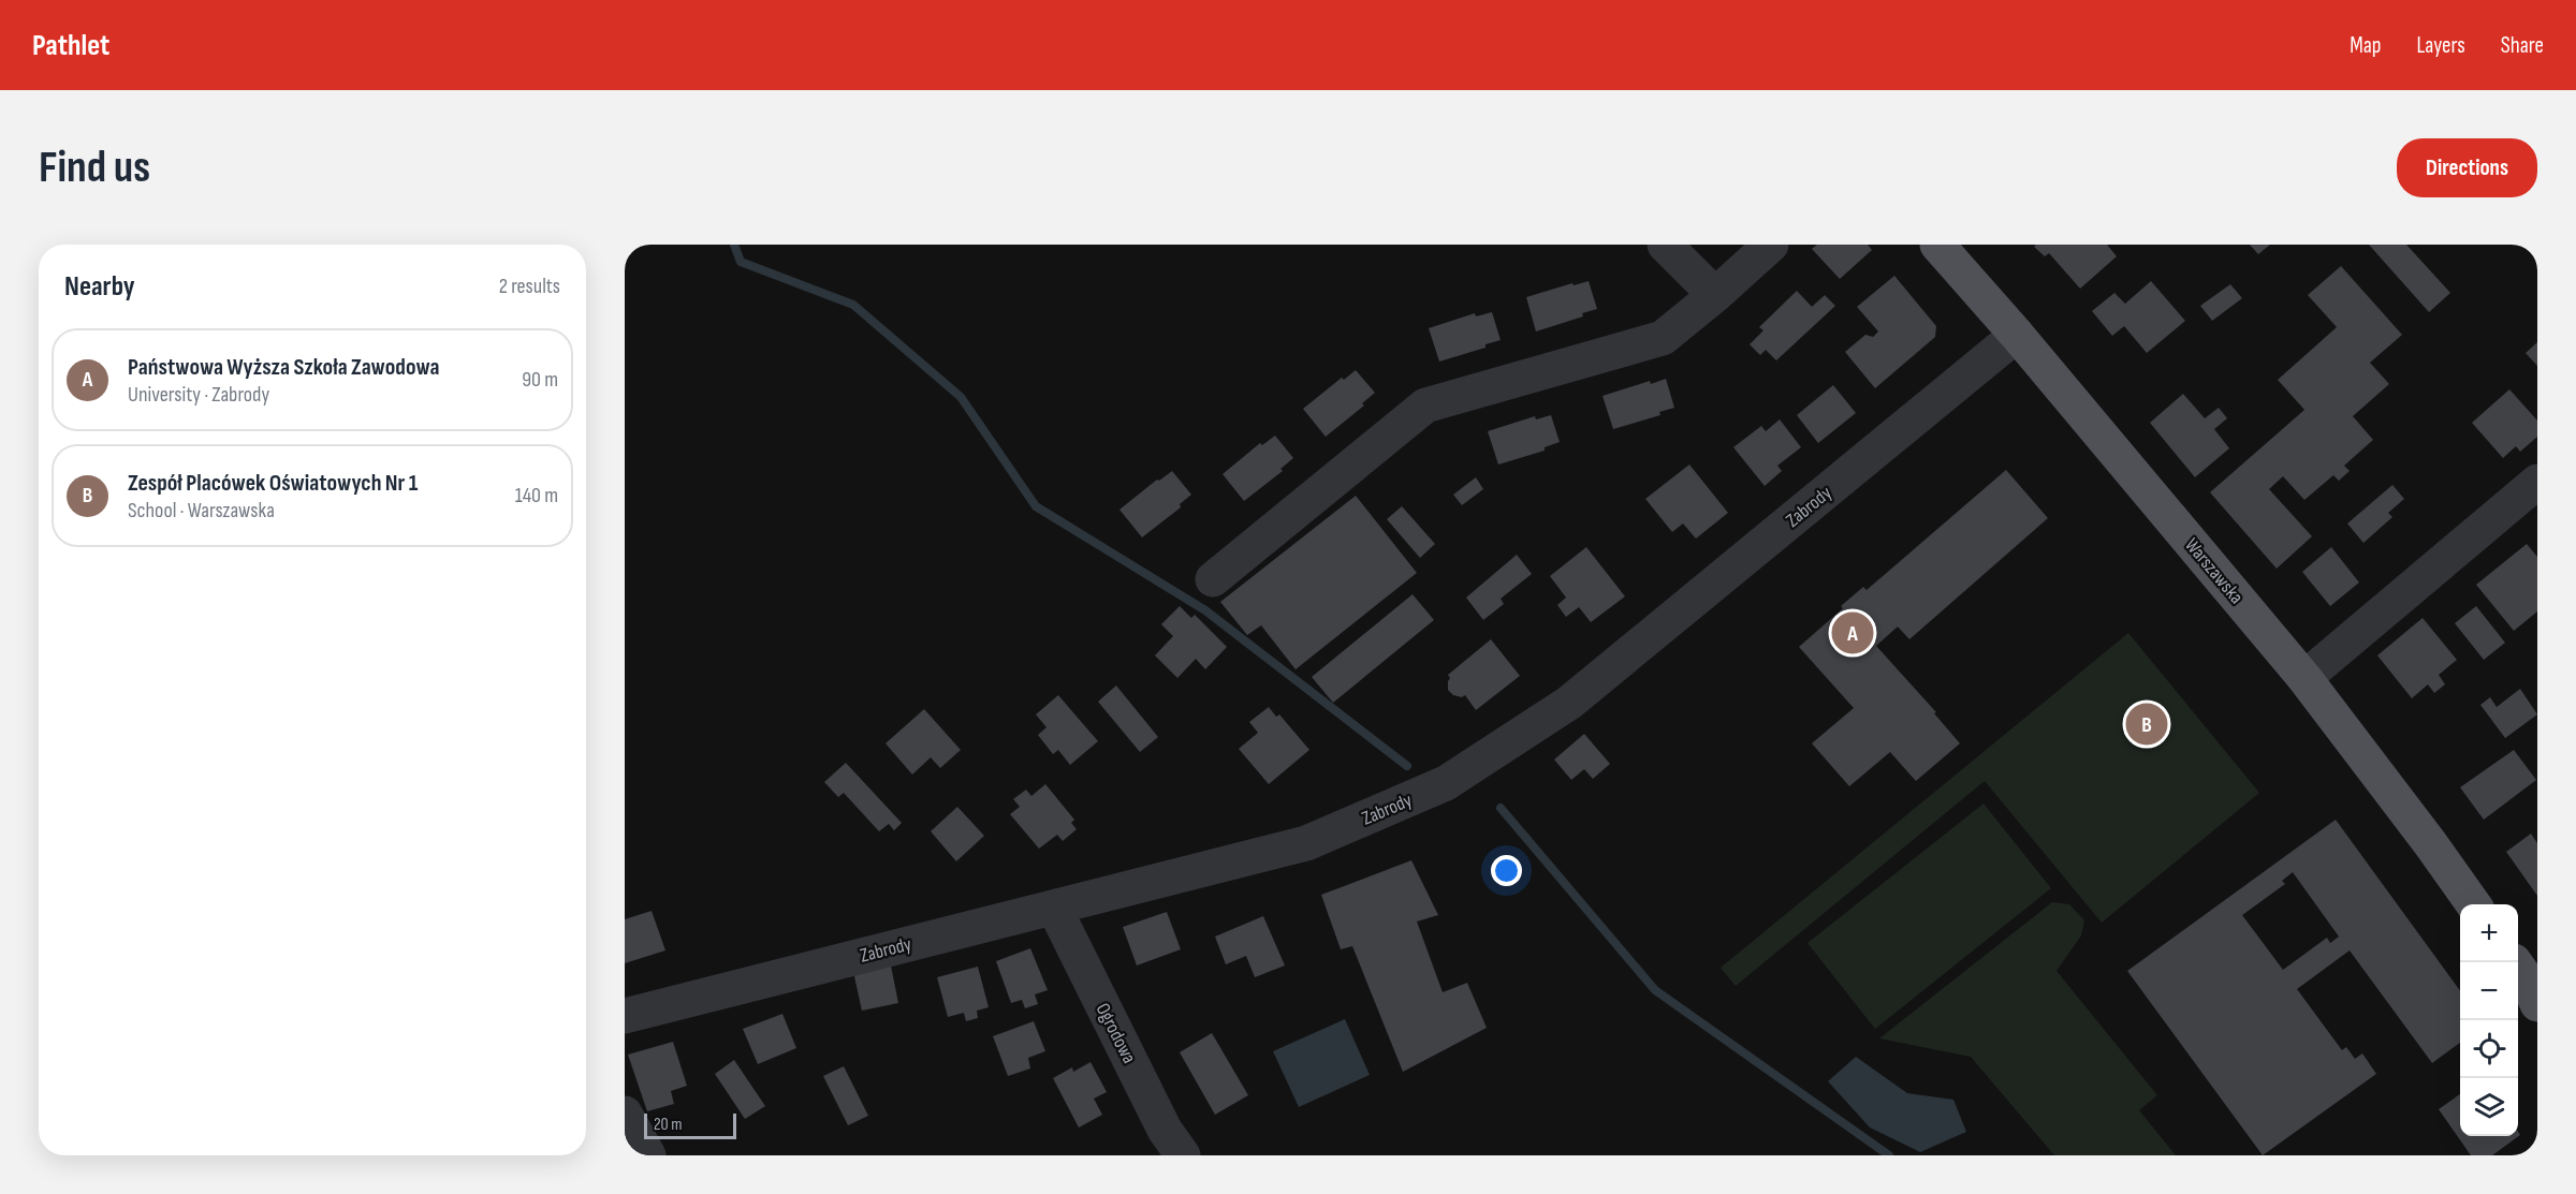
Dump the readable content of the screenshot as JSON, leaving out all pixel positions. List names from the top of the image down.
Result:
{
  "streets": {
    "main road": ["Warszawska"],
    "street": ["Zabrody", "Ogrodowa"]
  },
  "crossings": [
    ["Zabrody", "Warszawska"],
    ["Zabrody", "Ogrodowa"]
  ],
  "scale_bar": "20 m",
  "page": {
    "header": "Pathlet",
    "nav": ["Map", "Layers", "Share"],
    "buttons": "Directions",
    "title": "Find us",
    "heading": ["Nearby", "2 results"],
    "list": [
      {
        "mark": "A",
        "name": "Państwowa Wyższa Szkoła Zawodowa",
        "note": "University · Zabrody",
        "value": "90 m"
      },
      {
        "mark": "B",
        "name": "Zespół Placówek Oświatowych Nr 1",
        "note": "School · Warszawska",
        "value": "140 m"
      }
    ],
    "pins": ["A", "B"],
    "map_buttons": ["+", "−"],
    "scale": "20 m"
  }
}
